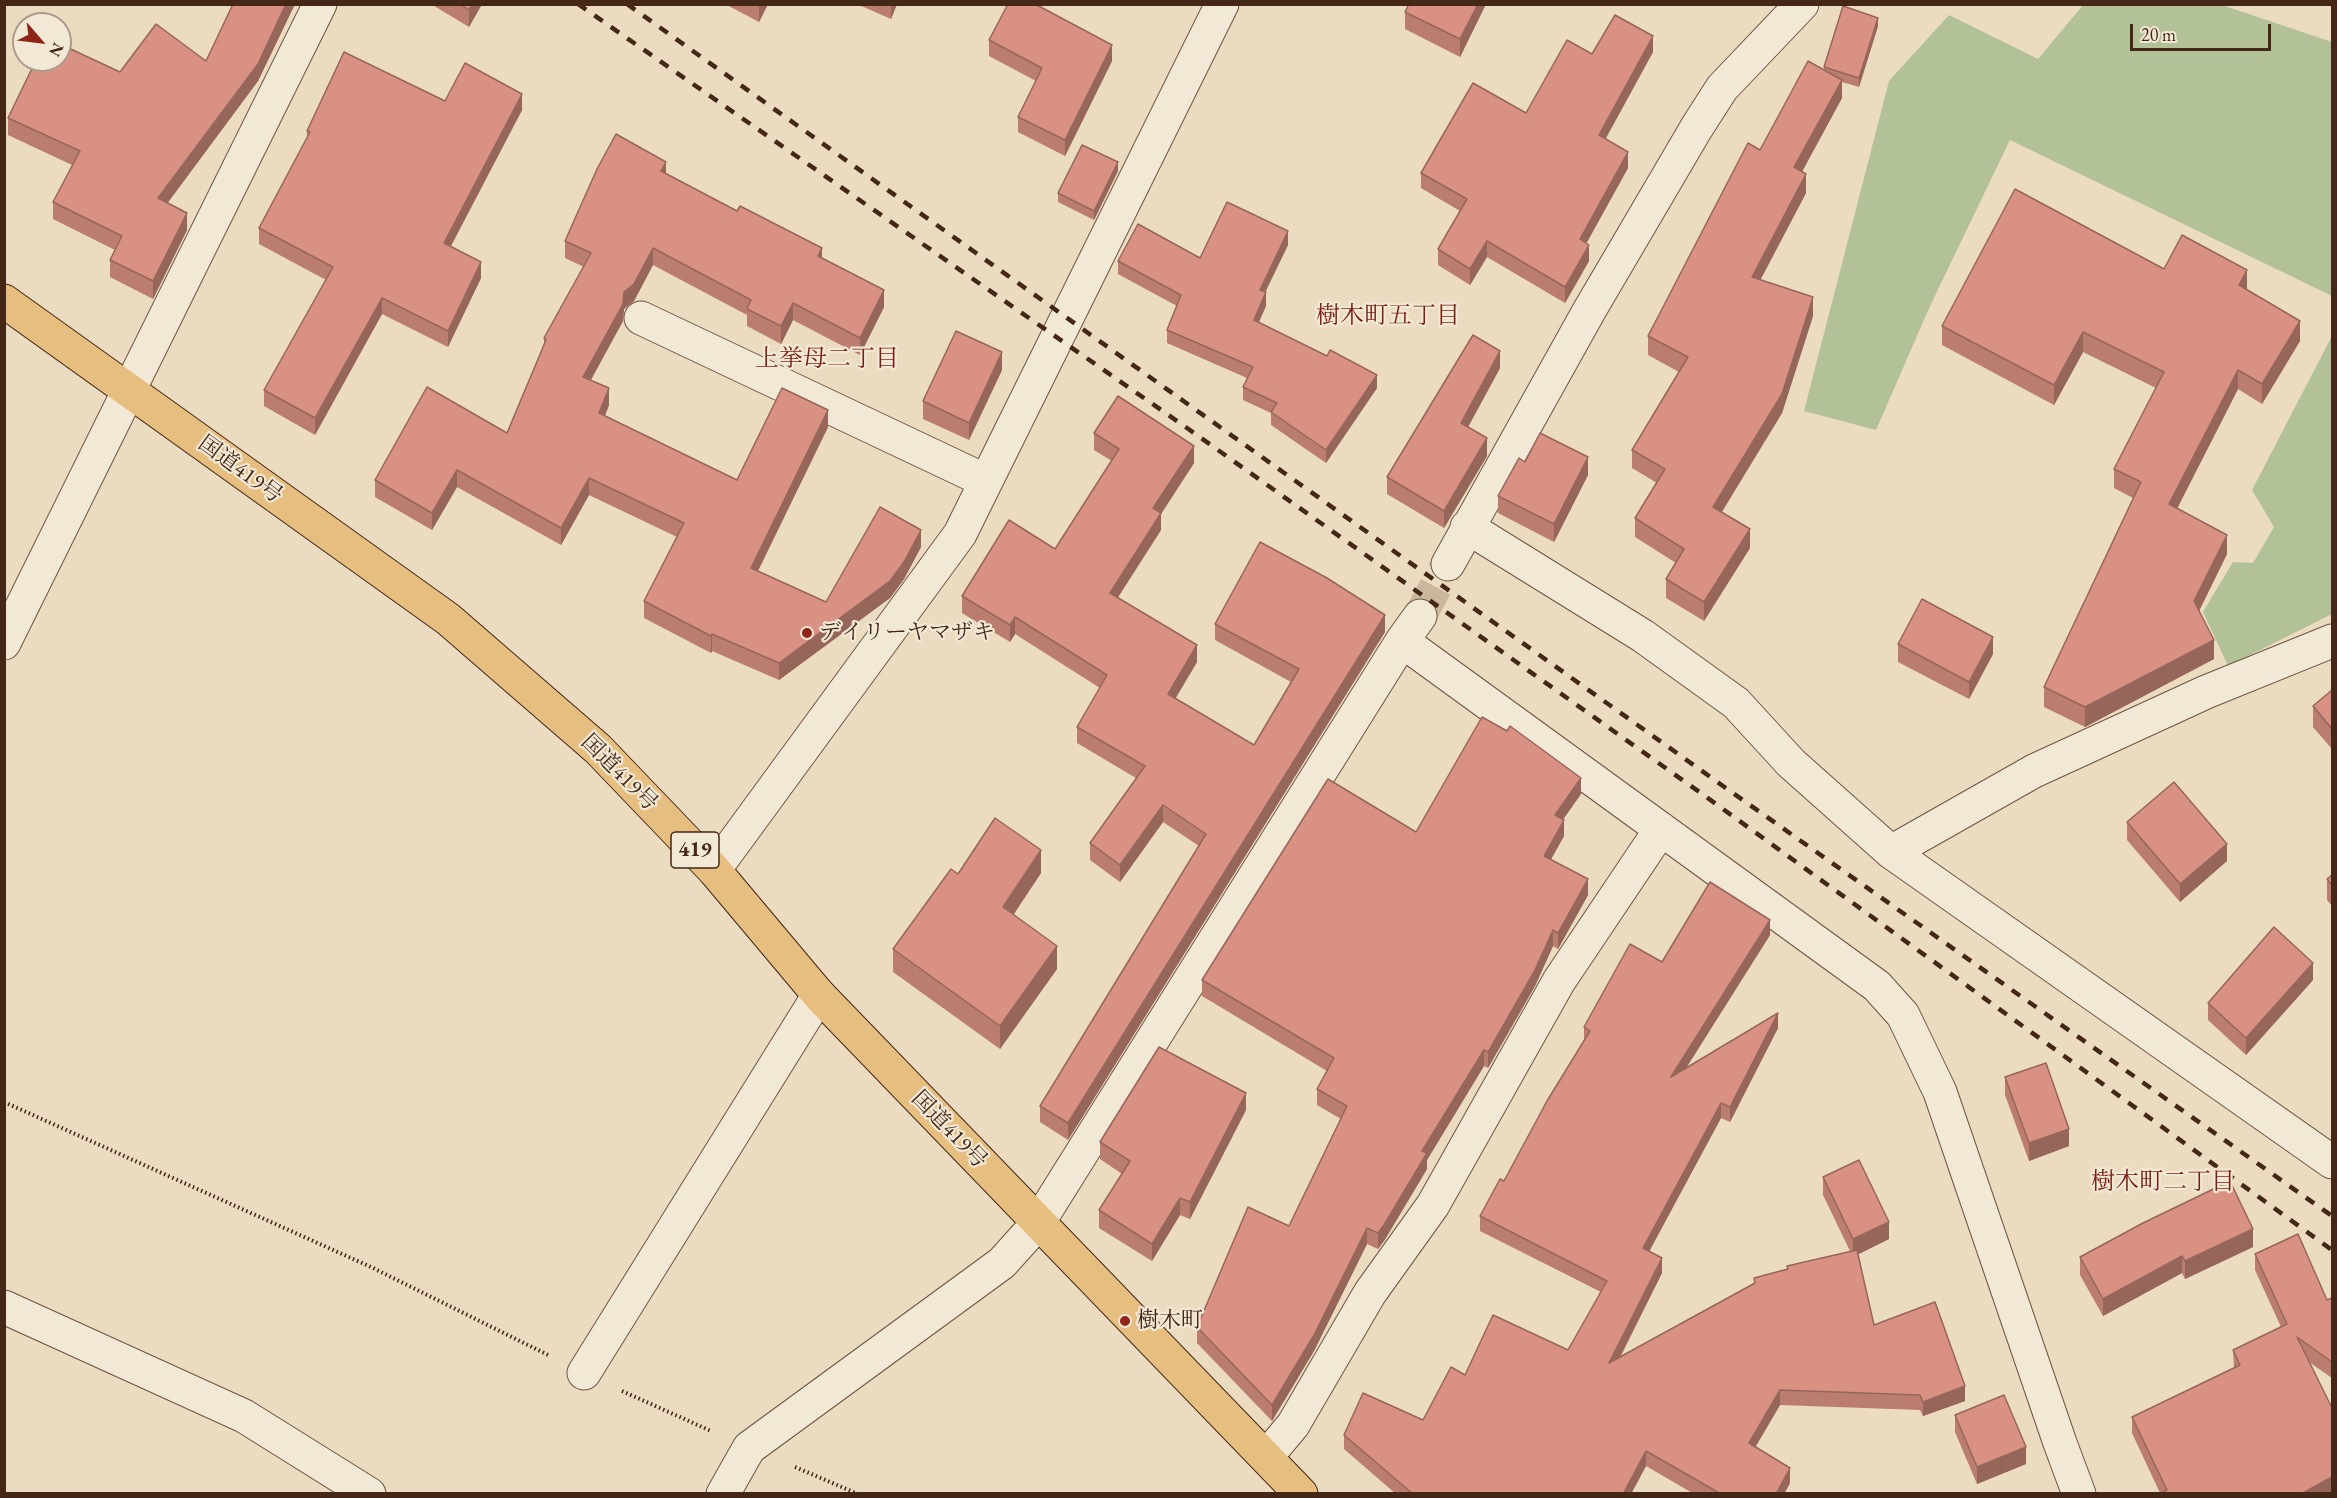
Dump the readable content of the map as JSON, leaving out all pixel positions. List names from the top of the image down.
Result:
{
  "streets": {
    "highway": ["国道419号", "419"]
  },
  "districts": ["樹木町五丁目", "上挙母二丁目", "樹木町二丁目"],
  "places": ["デイリーヤマザキ", "樹木町"],
  "scale_bar": "20 m",
  "north": "bottom right"
}
